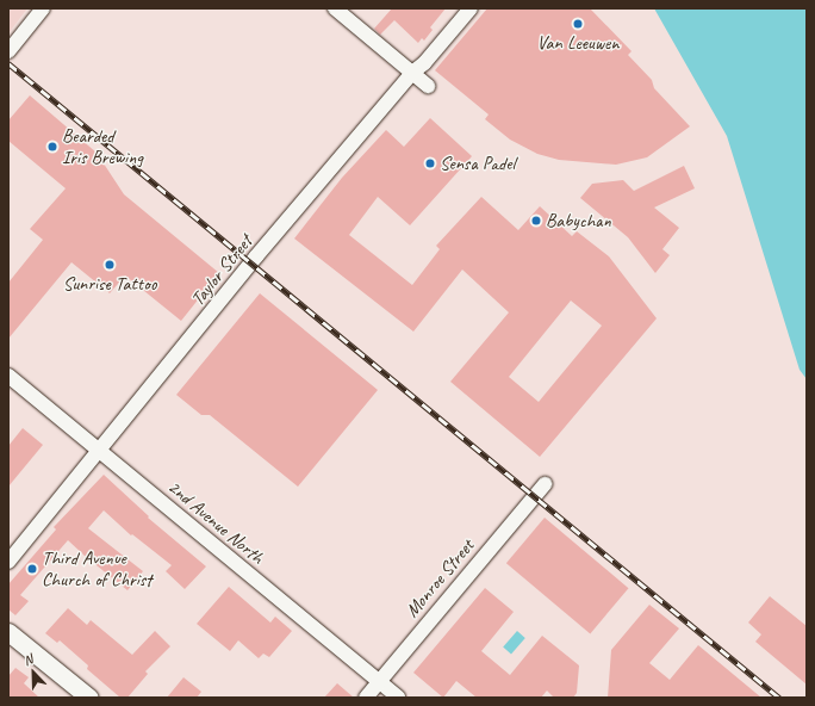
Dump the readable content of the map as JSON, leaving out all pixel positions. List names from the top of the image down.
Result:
{
  "streets": {
    "street": ["Taylor Street", "2nd Avenue North", "Monroe Street"]
  },
  "crossings": [
    ["Taylor Street", "2nd Avenue North"],
    ["2nd Avenue North", "Monroe Street"]
  ],
  "places": [
    "Van Leeuwen",
    "Bearded Iris Brewing",
    "Sensa Padel",
    "Babychan",
    "Sunrise Tattoo",
    "Third Avenue Church of Christ"
  ],
  "north": "top left"
}
